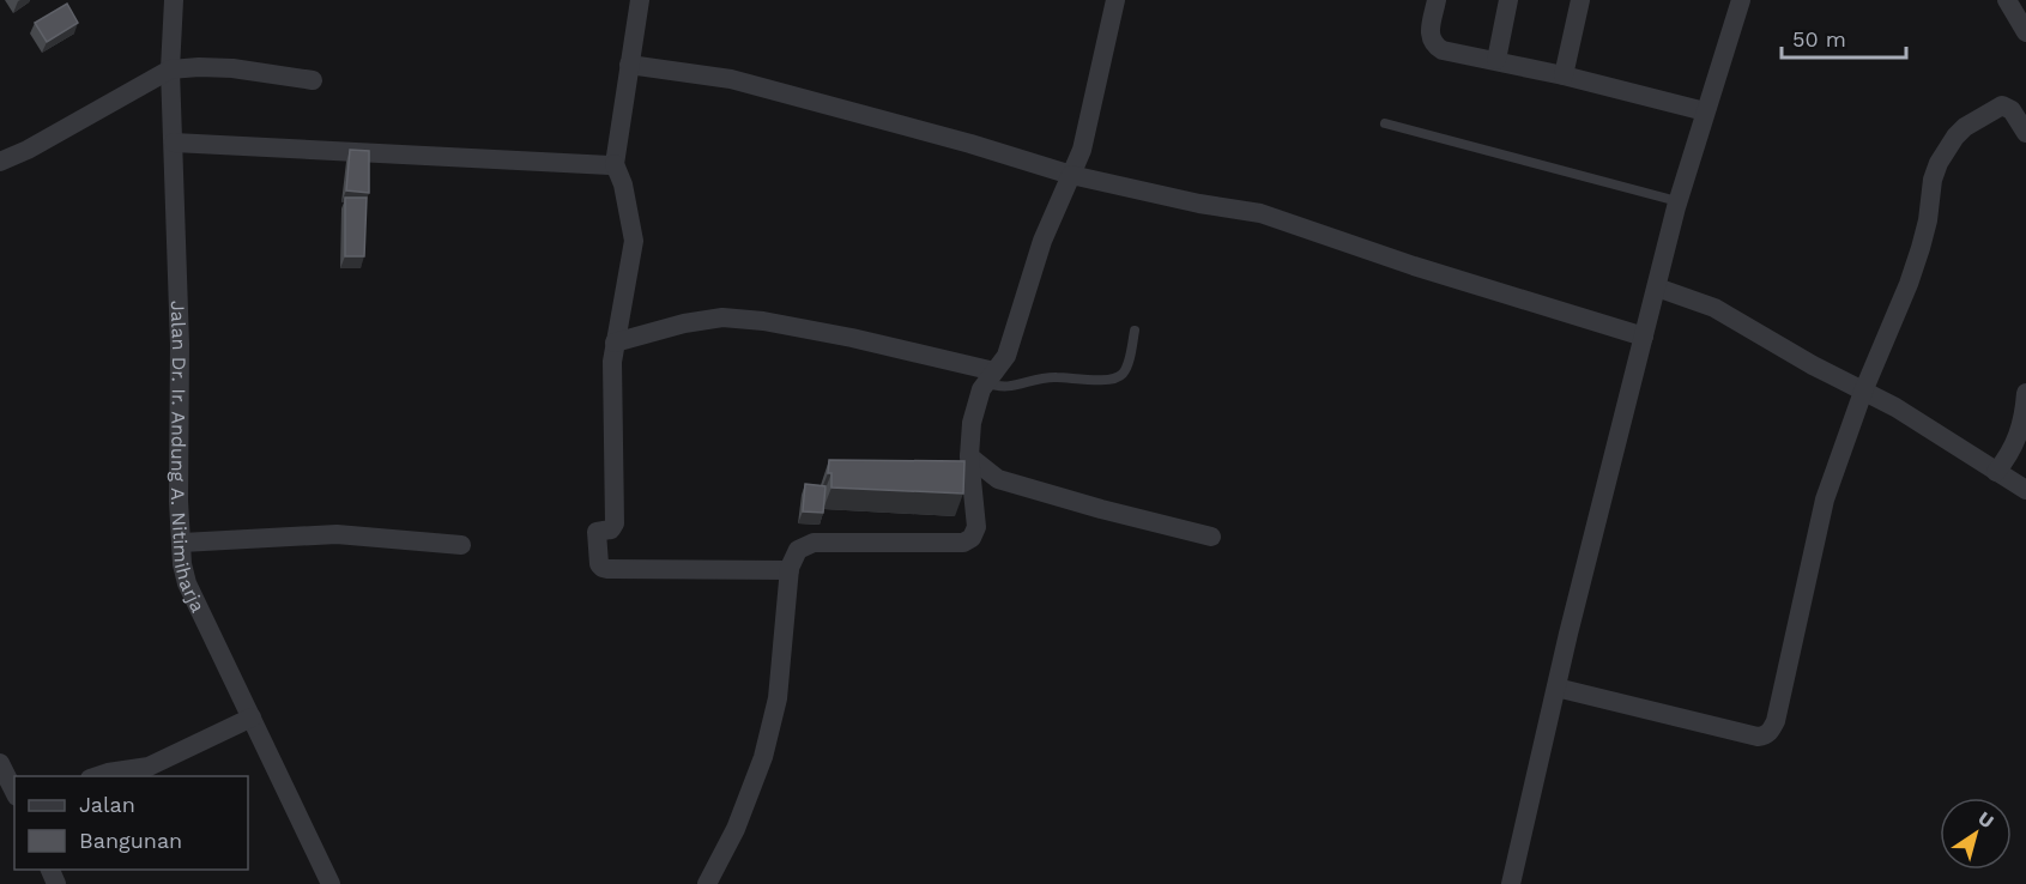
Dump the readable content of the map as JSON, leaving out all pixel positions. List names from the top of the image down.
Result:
{
  "streets": {
    "street": ["Jalan Dr. Ir. Andung A. Nitimiharja"]
  },
  "legend": ["Jalan", "Bangunan"],
  "scale_bar": "50 m",
  "north": "top right"
}
